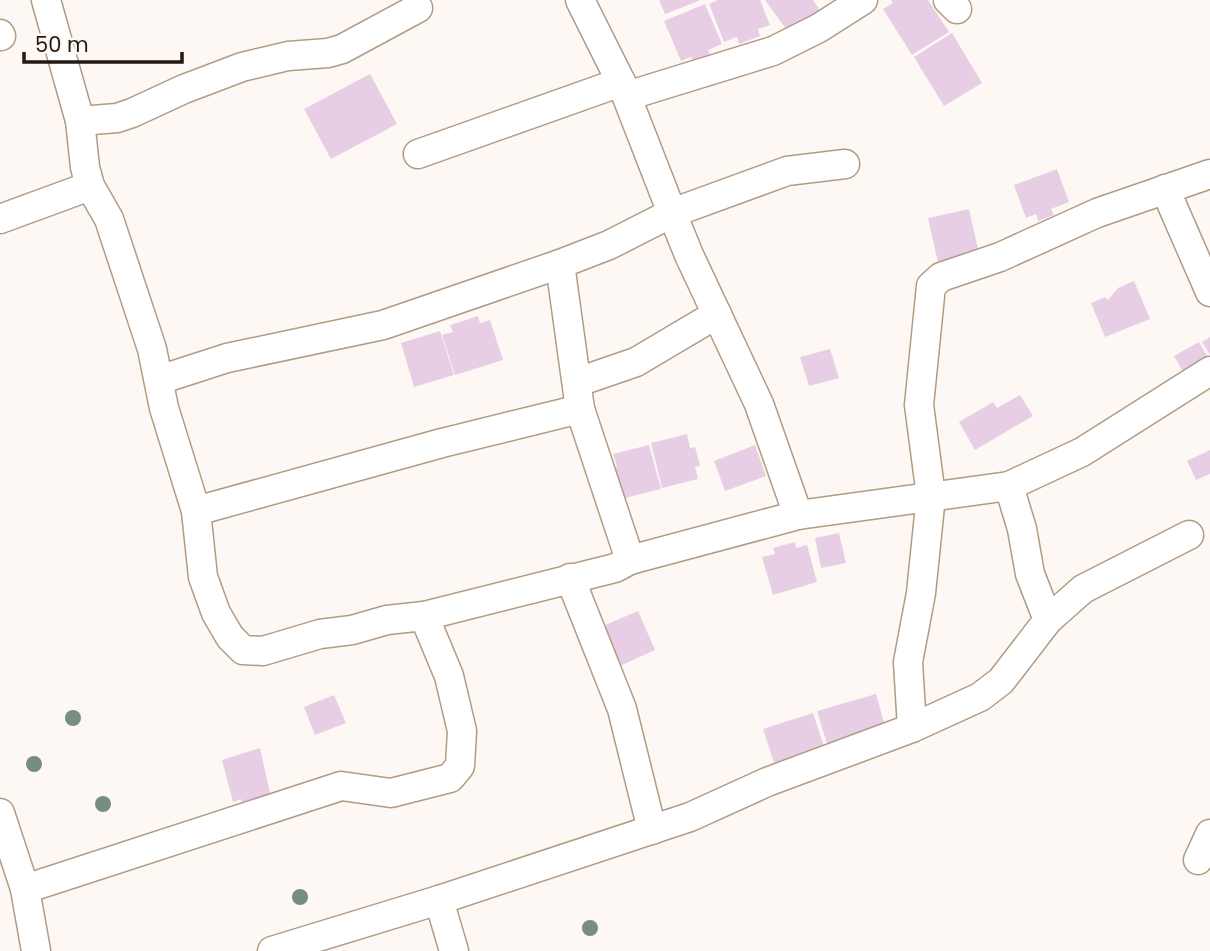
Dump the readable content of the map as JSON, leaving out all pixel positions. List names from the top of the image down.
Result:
{
  "scale_bar": "50 m"
}
